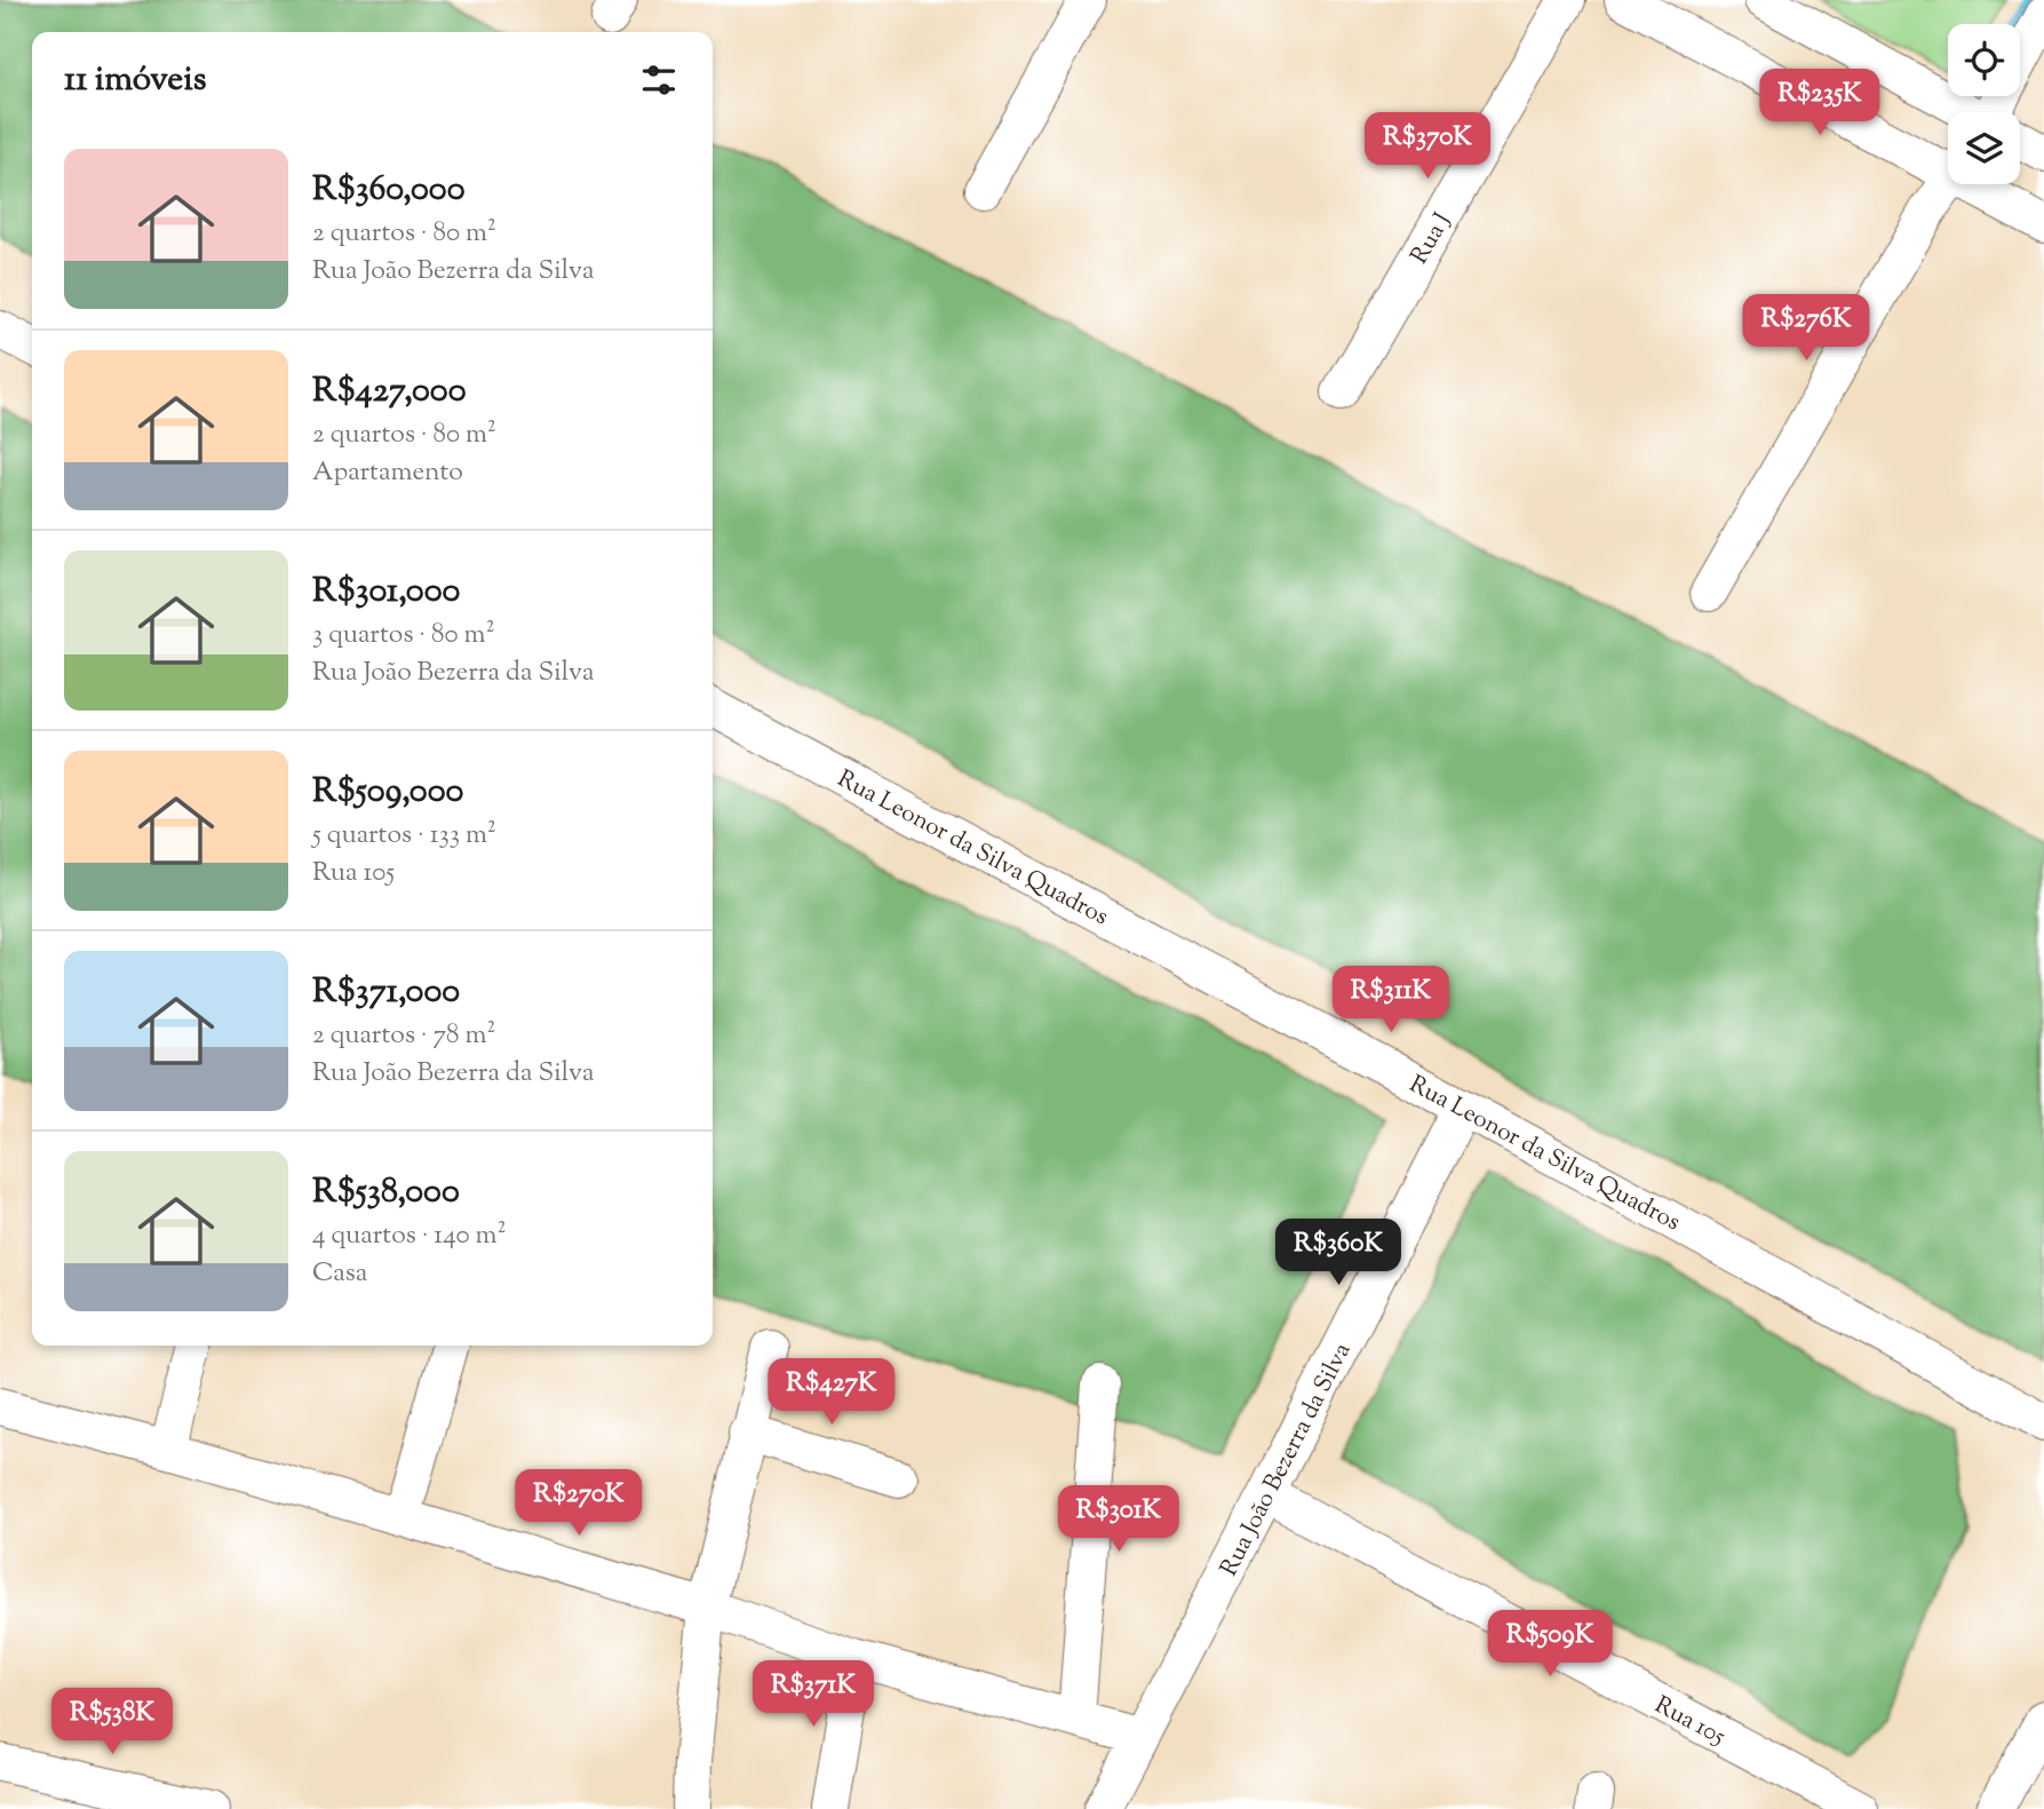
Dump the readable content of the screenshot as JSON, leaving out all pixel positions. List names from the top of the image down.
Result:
{
  "streets": {
    "street": [
      "Rua J",
      "Rua Leonor da Silva Quadros",
      "Rua João Bezerra da Silva",
      "Rua 105"
    ]
  },
  "crossings": [
    ["Rua Leonor da Silva Quadros", "Rua João Bezerra da Silva"],
    ["Rua João Bezerra da Silva", "Rua 105"]
  ],
  "page": {
    "heading": "11 imóveis",
    "price": [
      "R$235K",
      "R$370K",
      "R$276K",
      "R$311K",
      "R$360K",
      "R$427K",
      "R$270K",
      "R$301K",
      "R$509K",
      "R$371K",
      "R$538K"
    ],
    "list": [
      {
        "name": "R$360,000",
        "note": "2 quartos · 80 m² · Rua João Bezerra da Silva"
      },
      {
        "name": "R$427,000",
        "note": "2 quartos · 80 m² · Apartamento"
      },
      {
        "name": "R$301,000",
        "note": "3 quartos · 80 m² · Rua João Bezerra da Silva"
      },
      {
        "name": "R$509,000",
        "note": "5 quartos · 133 m² · Rua 105"
      },
      {
        "name": "R$371,000",
        "note": "2 quartos · 78 m² · Rua João Bezerra da Silva"
      },
      {
        "name": "R$538,000",
        "note": "4 quartos · 140 m² · Casa"
      }
    ]
  }
}
